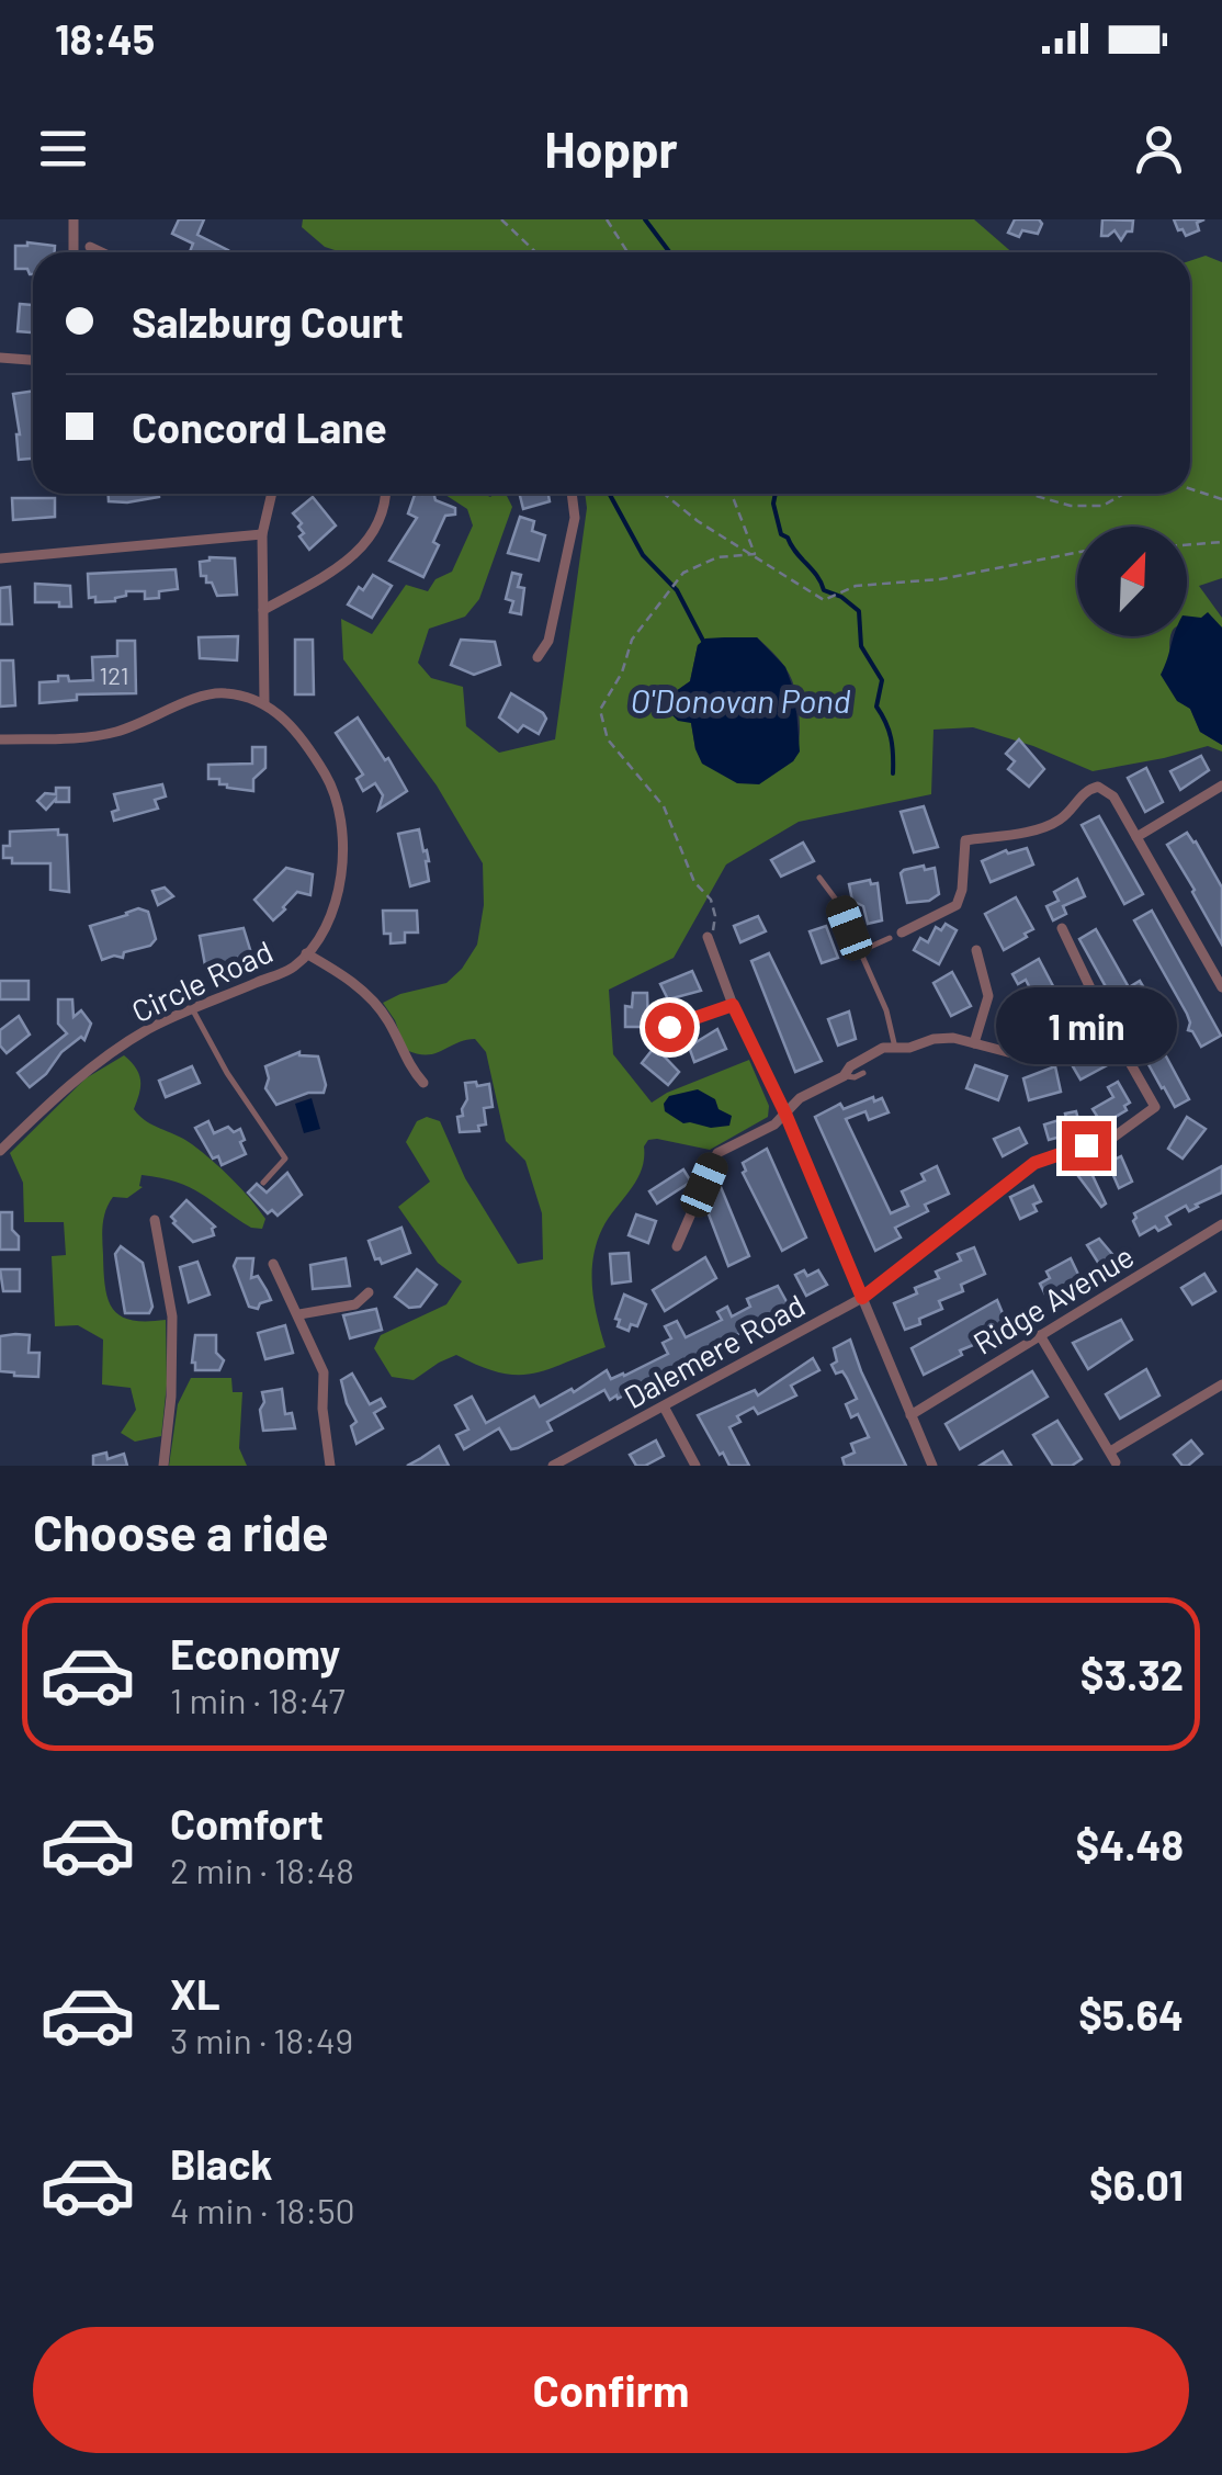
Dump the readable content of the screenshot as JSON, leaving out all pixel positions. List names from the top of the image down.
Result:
{
  "streets": {
    "street": ["Circle Road", "Ridge Avenue", "Dalemere Road"]
  },
  "water": ["O'Donovan Pond"],
  "house_numbers": ["121"],
  "north": "top right",
  "page": {
    "status": "18:45",
    "header": "Hoppr",
    "banner": ["Salzburg Court", "Concord Lane"],
    "bubble": "1 min",
    "heading": "Choose a ride",
    "list": [
      {
        "name": "Economy",
        "note": "1 min · 18:47",
        "value": "$3.32"
      },
      {
        "name": "Comfort",
        "note": "2 min · 18:48",
        "value": "$4.48"
      },
      {
        "name": "XL",
        "note": "3 min · 18:49",
        "value": "$5.64"
      },
      {
        "name": "Black",
        "note": "4 min · 18:50",
        "value": "$6.01"
      }
    ],
    "buttons": "Confirm"
  }
}
